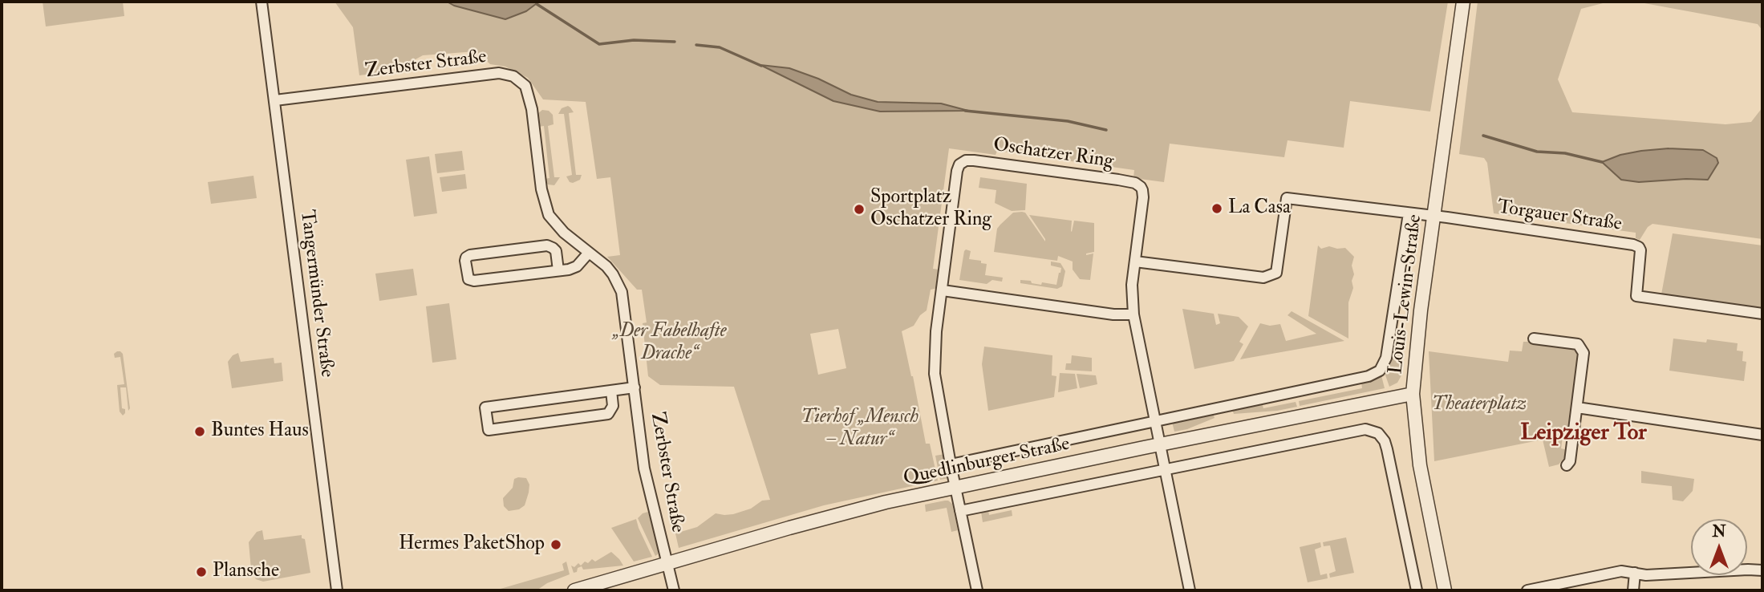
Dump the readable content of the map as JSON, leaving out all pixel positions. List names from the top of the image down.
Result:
{
  "streets": {
    "street": [
      "Zerbster Straße",
      "Oschatzer Ring",
      "Torgauer Straße",
      "Tangermünder Straße",
      "Louis-Lewin-Straße",
      "Quedlinburger Straße"
    ]
  },
  "crossings": [
    ["Zerbster Straße", "Tangermünder Straße"],
    ["Zerbster Straße", "Quedlinburger Straße"],
    ["Oschatzer Ring", "Quedlinburger Straße"],
    ["Torgauer Straße", "Louis-Lewin-Straße"],
    ["Louis-Lewin-Straße", "Quedlinburger Straße"]
  ],
  "districts": ["Leipziger Tor"],
  "parks": ["„Der Fabelhafte Drache“", "Theaterplatz", "Tierhof „Mensch – Natur“"],
  "places": [
    "La Casa",
    "Sportplatz Oschatzer Ring",
    "Buntes Haus",
    "Hermes PaketShop",
    "Plansche"
  ],
  "north": "top"
}
